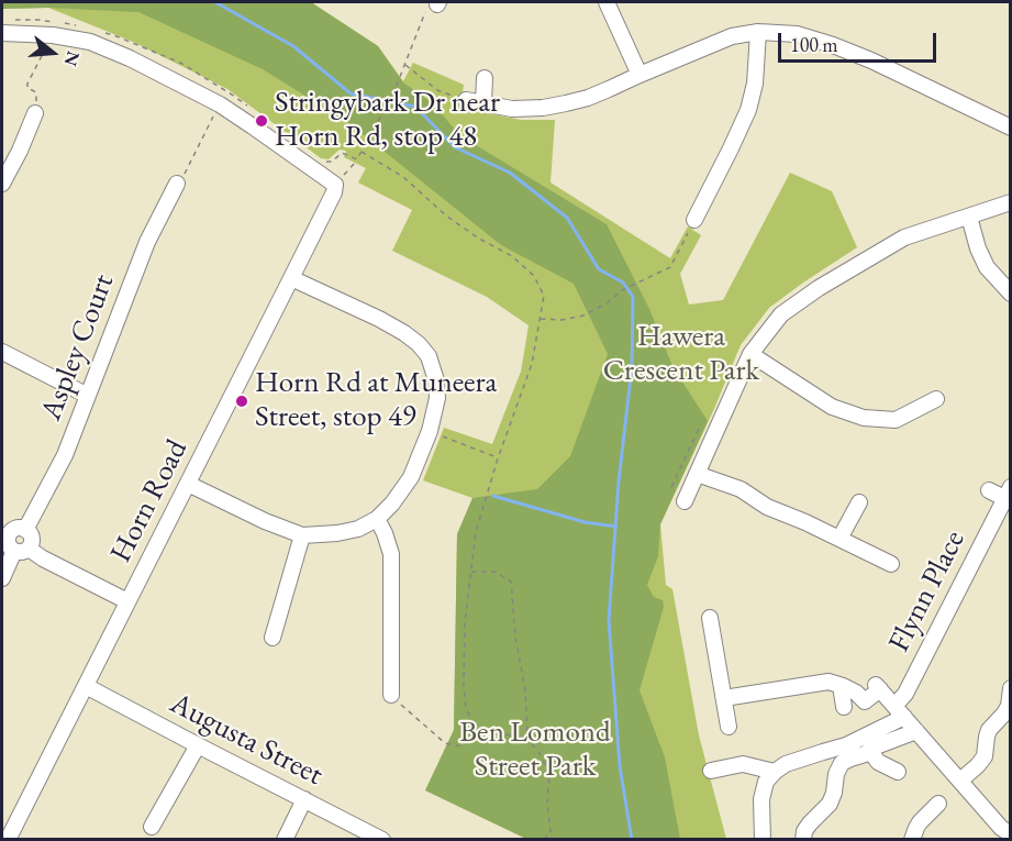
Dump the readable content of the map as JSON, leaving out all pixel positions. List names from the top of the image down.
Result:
{
  "streets": {
    "street": [
      "Aspley Court",
      "Horn Road",
      "Flynn Place",
      "Augusta Street"
    ]
  },
  "crossings": [
    ["Horn Road", "Augusta Street"]
  ],
  "parks": ["Hawera Crescent Park", "Ben Lomond Street Park"],
  "places": ["Stringybark Dr near Horn Rd, stop 48", "Horn Rd at Muneera Street, stop 49"],
  "scale_bar": "100 m",
  "north": "right"
}
